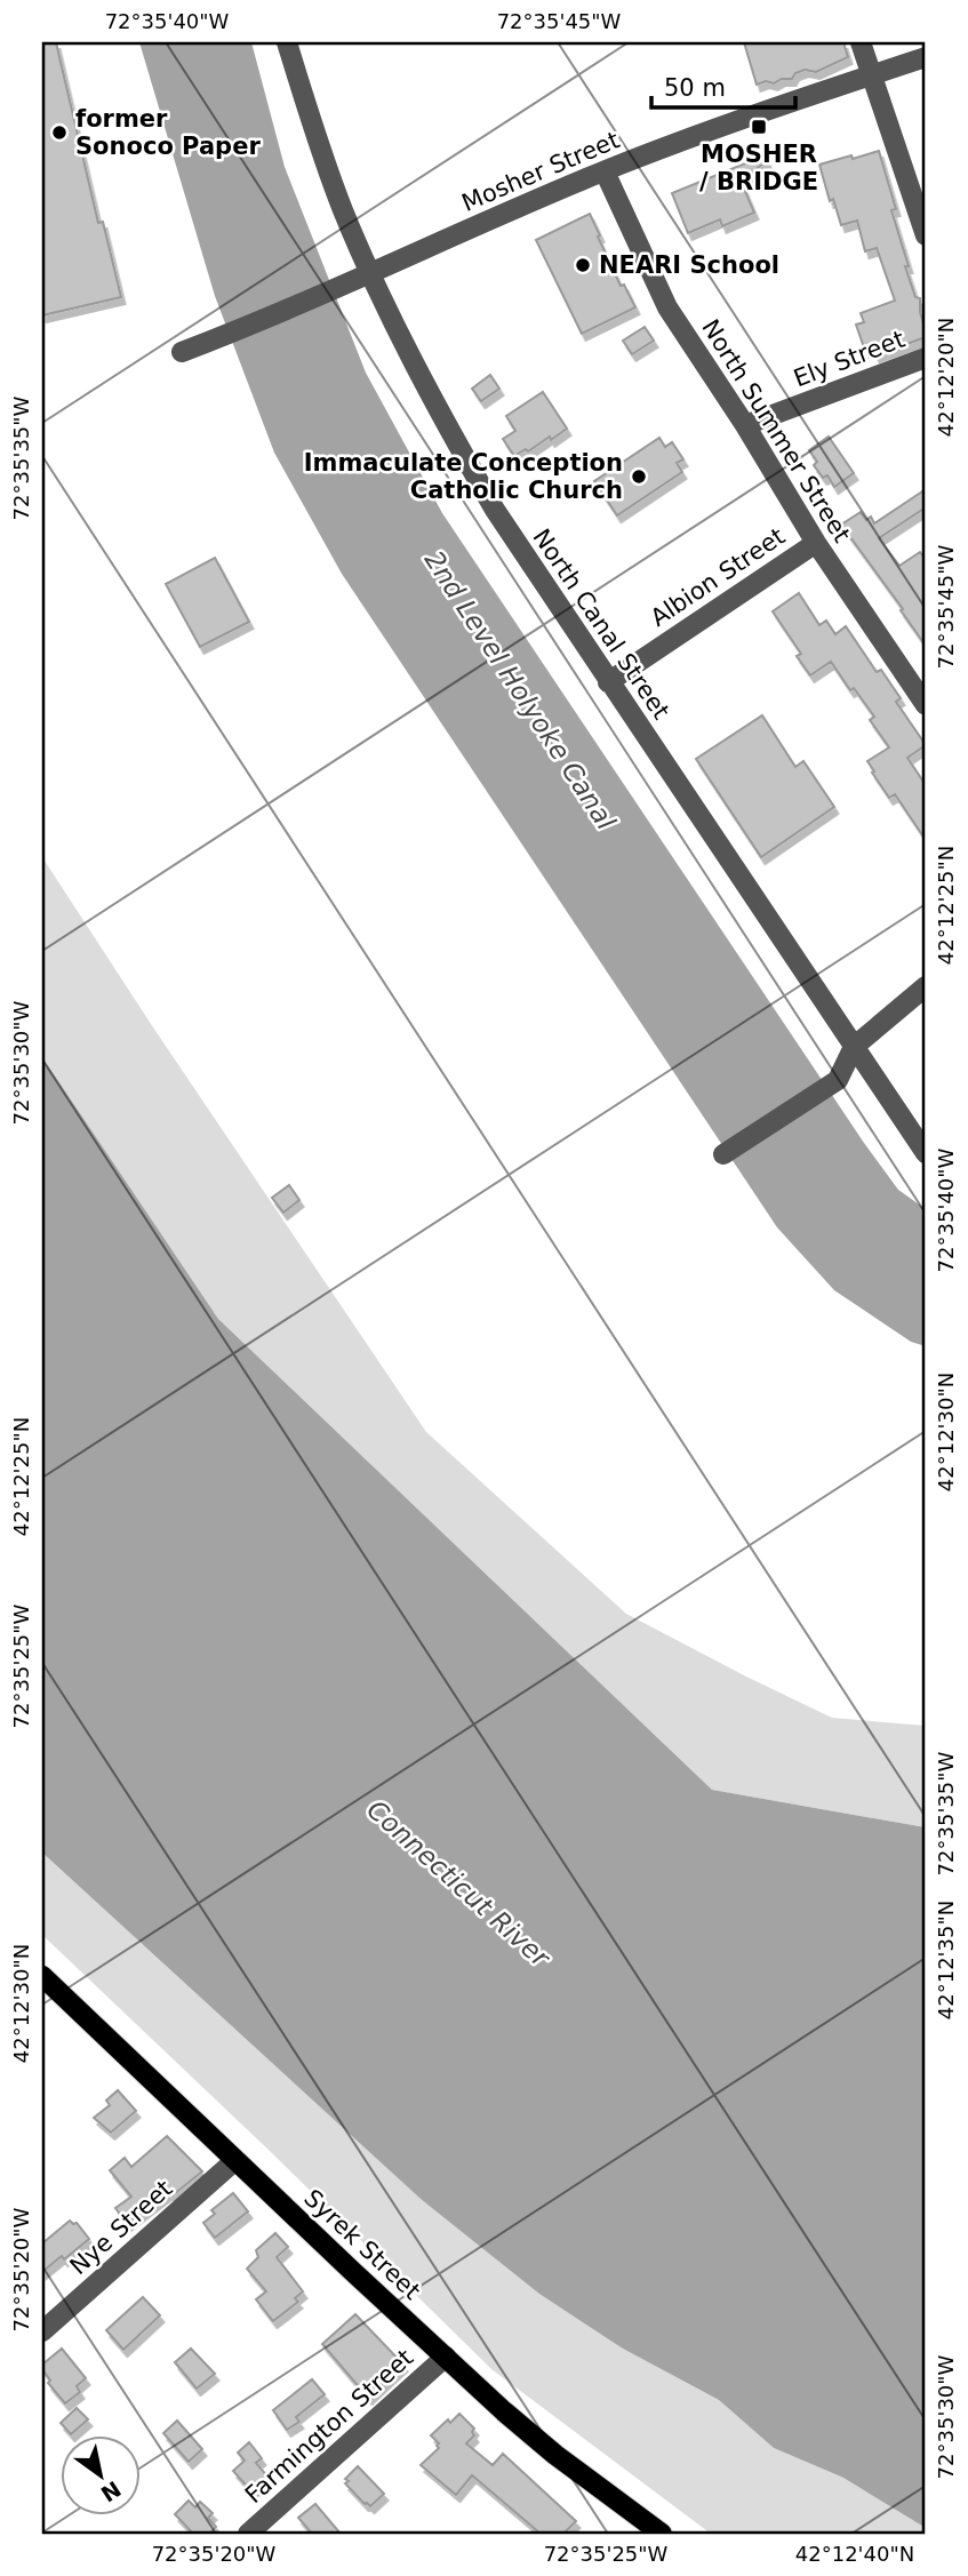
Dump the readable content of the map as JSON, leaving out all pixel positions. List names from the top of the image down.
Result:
{
  "streets": {
    "main road": ["Syrek Street"],
    "street": [
      "Mosher Street",
      "Ely Street",
      "North Summer Street",
      "Albion Street",
      "North Canal Street",
      "Nye Street",
      "Farmington Street"
    ]
  },
  "crossings": [
    ["Mosher Street", "North Summer Street"],
    ["Mosher Street", "North Canal Street"],
    ["Ely Street", "North Summer Street"],
    ["North Summer Street", "Albion Street"],
    ["Albion Street", "North Canal Street"],
    ["Nye Street", "Syrek Street"],
    ["Syrek Street", "Farmington Street"]
  ],
  "water": ["2nd Level Holyoke Canal", "Connecticut River"],
  "places": {
    "transit": ["MOSHER / BRIDGE"],
    "other": ["former Sonoco Paper", "NEARI School", "Immaculate Conception Catholic Church"]
  },
  "scale_bar": "50 m",
  "north": "bottom right",
  "coordinates": [
    "72°35'40\"W",
    "72°35'45\"W",
    "42°12'20\"N",
    "72°35'35\"W",
    "42°12'25\"N",
    "72°35'30\"W",
    "42°12'30\"N",
    "72°35'25\"W",
    "42°12'35\"N",
    "72°35'20\"W",
    "42°12'40\"N"
  ]
}
